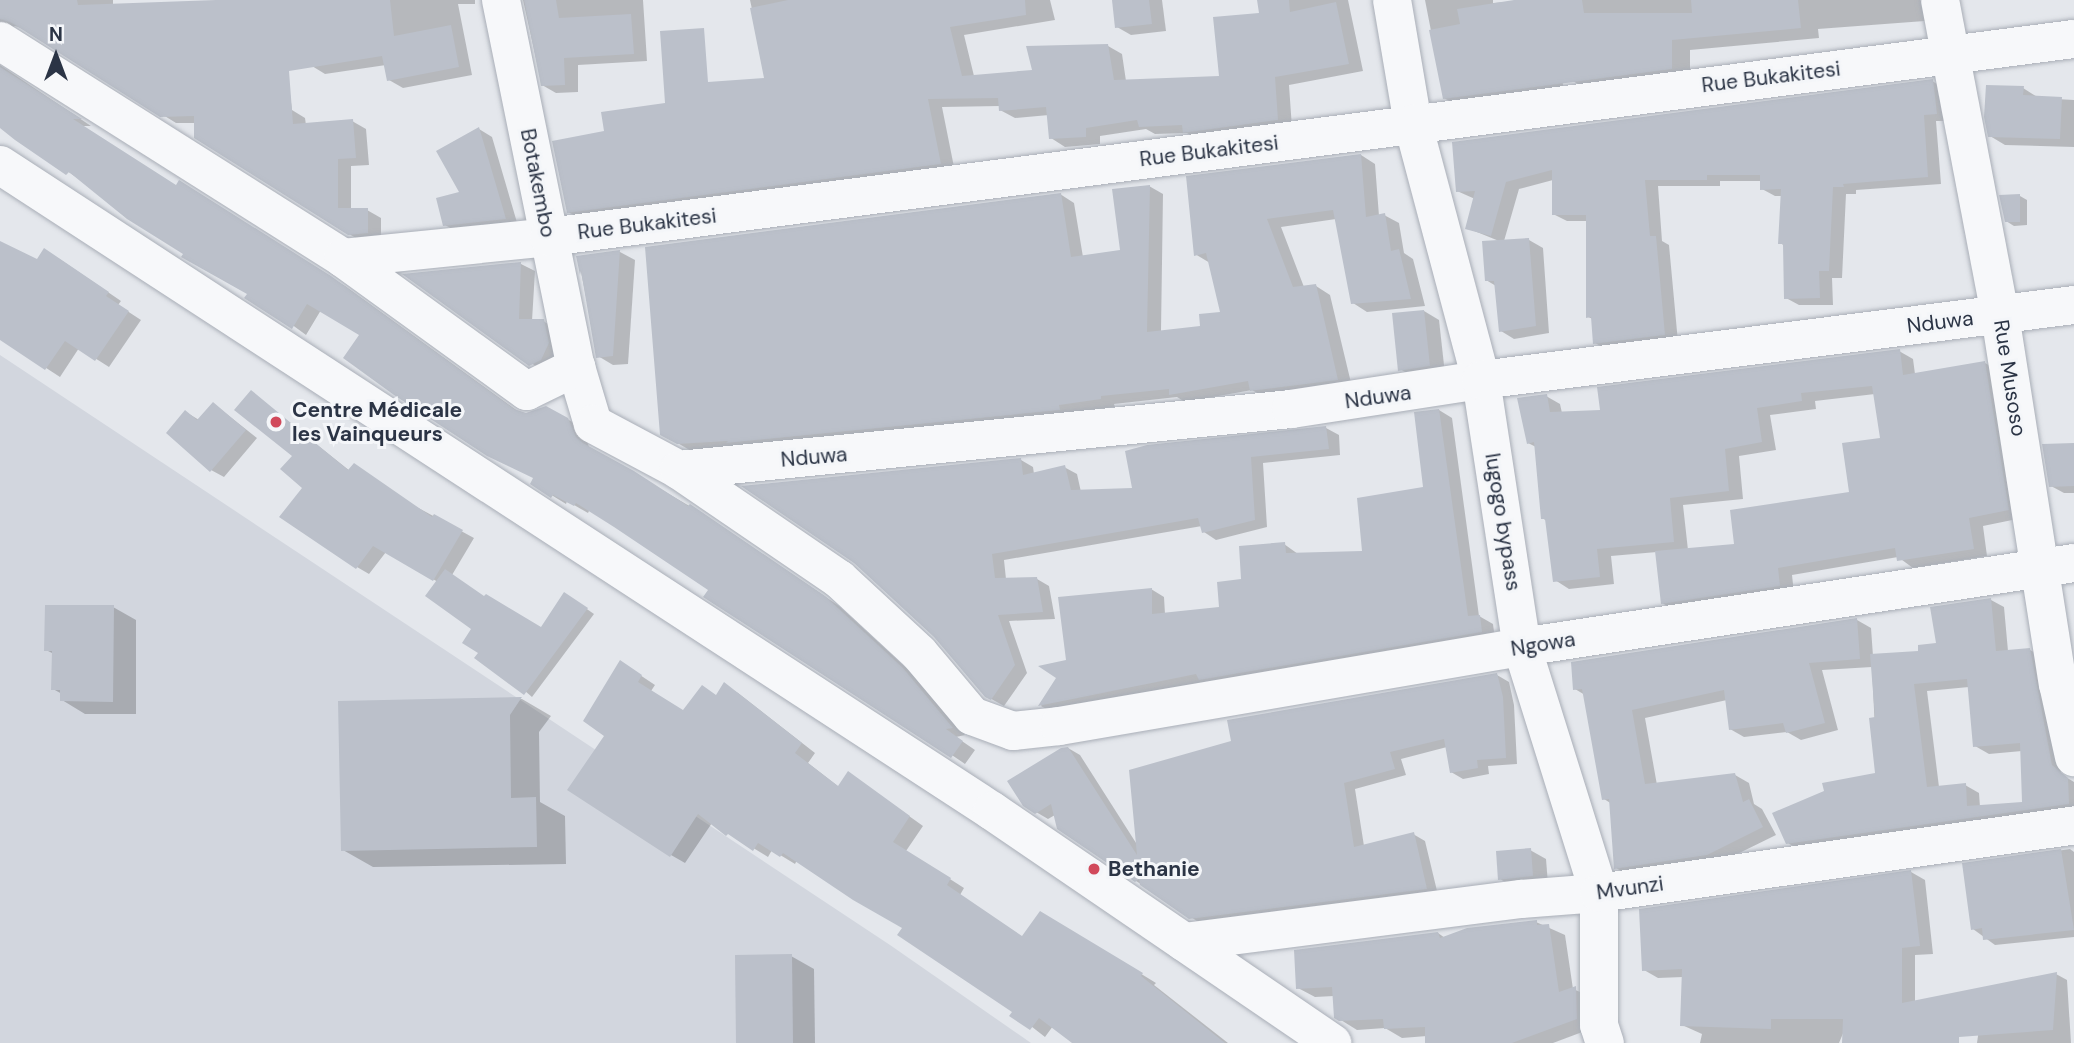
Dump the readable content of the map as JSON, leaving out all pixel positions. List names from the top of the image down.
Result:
{
  "streets": {
    "street": [
      "Rue Bukakitesi",
      "Botakembo",
      "Nduwa",
      "Rue Musoso",
      "lugogo bypass",
      "Ngowa",
      "Mvunzi"
    ]
  },
  "crossings": [
    ["Rue Bukakitesi", "Botakembo"],
    ["Rue Bukakitesi", "Rue Musoso"],
    ["Rue Bukakitesi", "lugogo bypass"],
    ["Botakembo", "Nduwa"],
    ["Botakembo", "Ngowa"],
    ["Nduwa", "Rue Musoso"],
    ["Nduwa", "lugogo bypass"],
    ["Rue Musoso", "Ngowa"],
    ["lugogo bypass", "Ngowa"],
    ["lugogo bypass", "Mvunzi"]
  ],
  "places": ["Centre Médicale les Vainqueurs", "Bethanie"],
  "north": "top"
}
